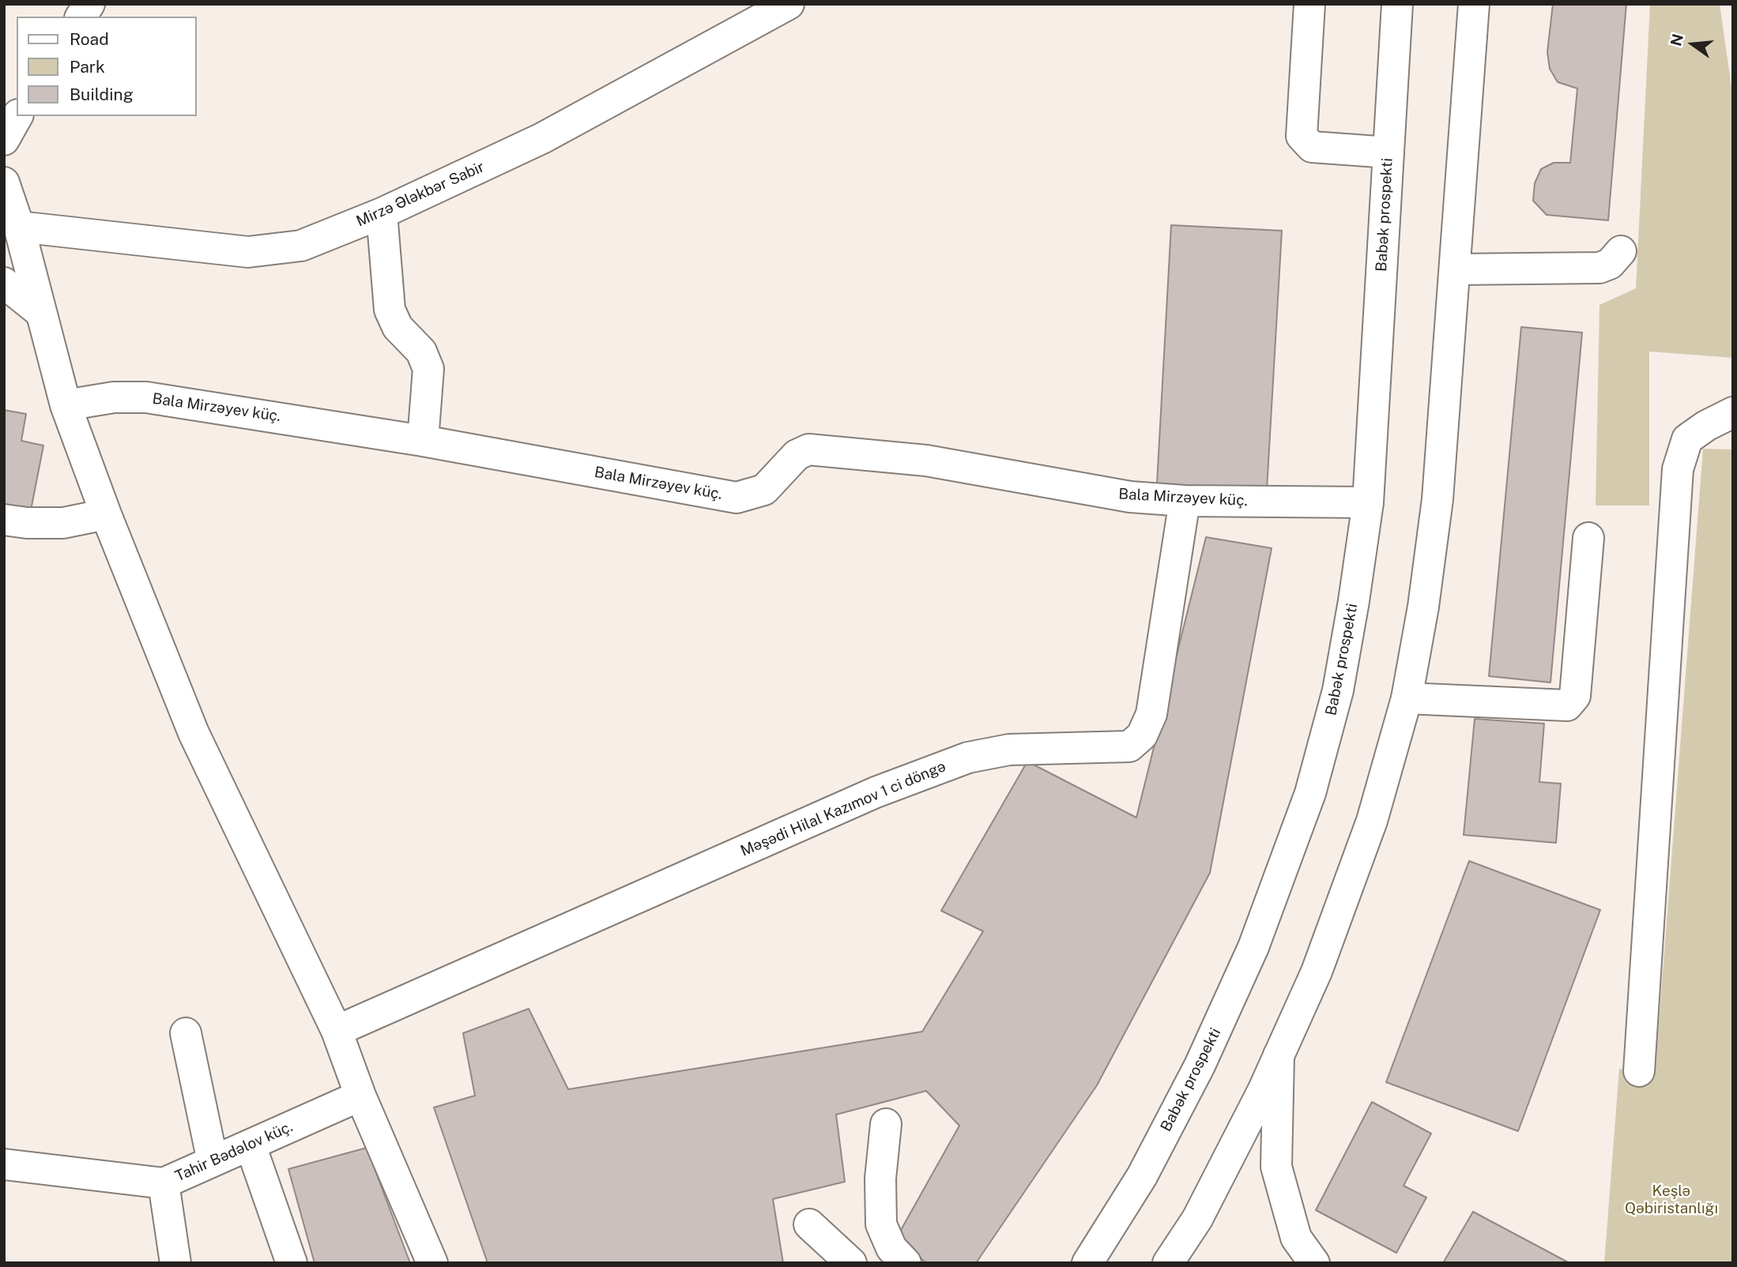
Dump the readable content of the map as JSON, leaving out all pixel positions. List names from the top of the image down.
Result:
{
  "streets": {
    "street": [
      "Mirzə Ələkbər Sabir",
      "Babək prospekti",
      "Bala Mirzəyev küç.",
      "Məşədi Hilal Kazımov 1 ci döngə",
      "Tahir Bədəlov küç."
    ]
  },
  "crossings": [
    ["Babək prospekti", "Bala Mirzəyev küç."],
    ["Bala Mirzəyev küç.", "Məşədi Hilal Kazımov 1 ci döngə"]
  ],
  "parks": ["Keşlə Qəbiristanlığı"],
  "legend": ["Road", "Park", "Building"],
  "north": "left"
}
